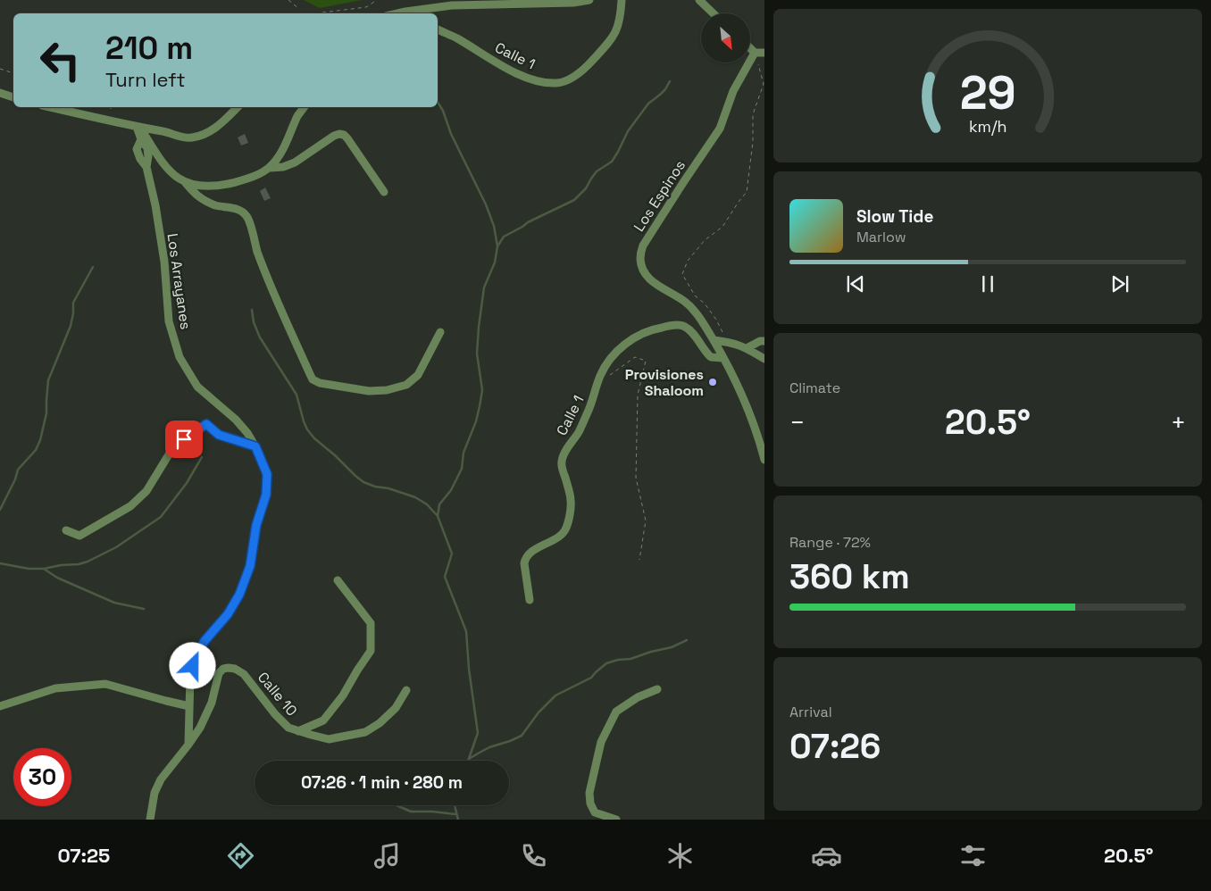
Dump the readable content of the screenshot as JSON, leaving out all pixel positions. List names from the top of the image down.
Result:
{
  "streets": {
    "street": [
      "Calle 1",
      "Los Espinos",
      "Los Arrayanes",
      "Calle 10"
    ]
  },
  "crossings": [
    ["Calle 1", "Los Espinos"],
    ["Los Arrayanes", "Calle 10"]
  ],
  "places": ["Provisiones Shaloom"],
  "north": "bottom right",
  "page": {
    "turn": ["210 m", "Turn left"],
    "song": ["Slow Tide", "Marlow"],
    "tile": [
      "Climate",
      ["Range · 72%", "360 km"],
      ["Arrival", "07:26"]
    ],
    "heat": ["−", "20.5°", "+"],
    "limit": "30",
    "trip": "07:26 · 1 min · 280 m",
    "tabs": ["07:25", "20.5°"],
    "gauge": ["29", "km/h"]
  }
}
